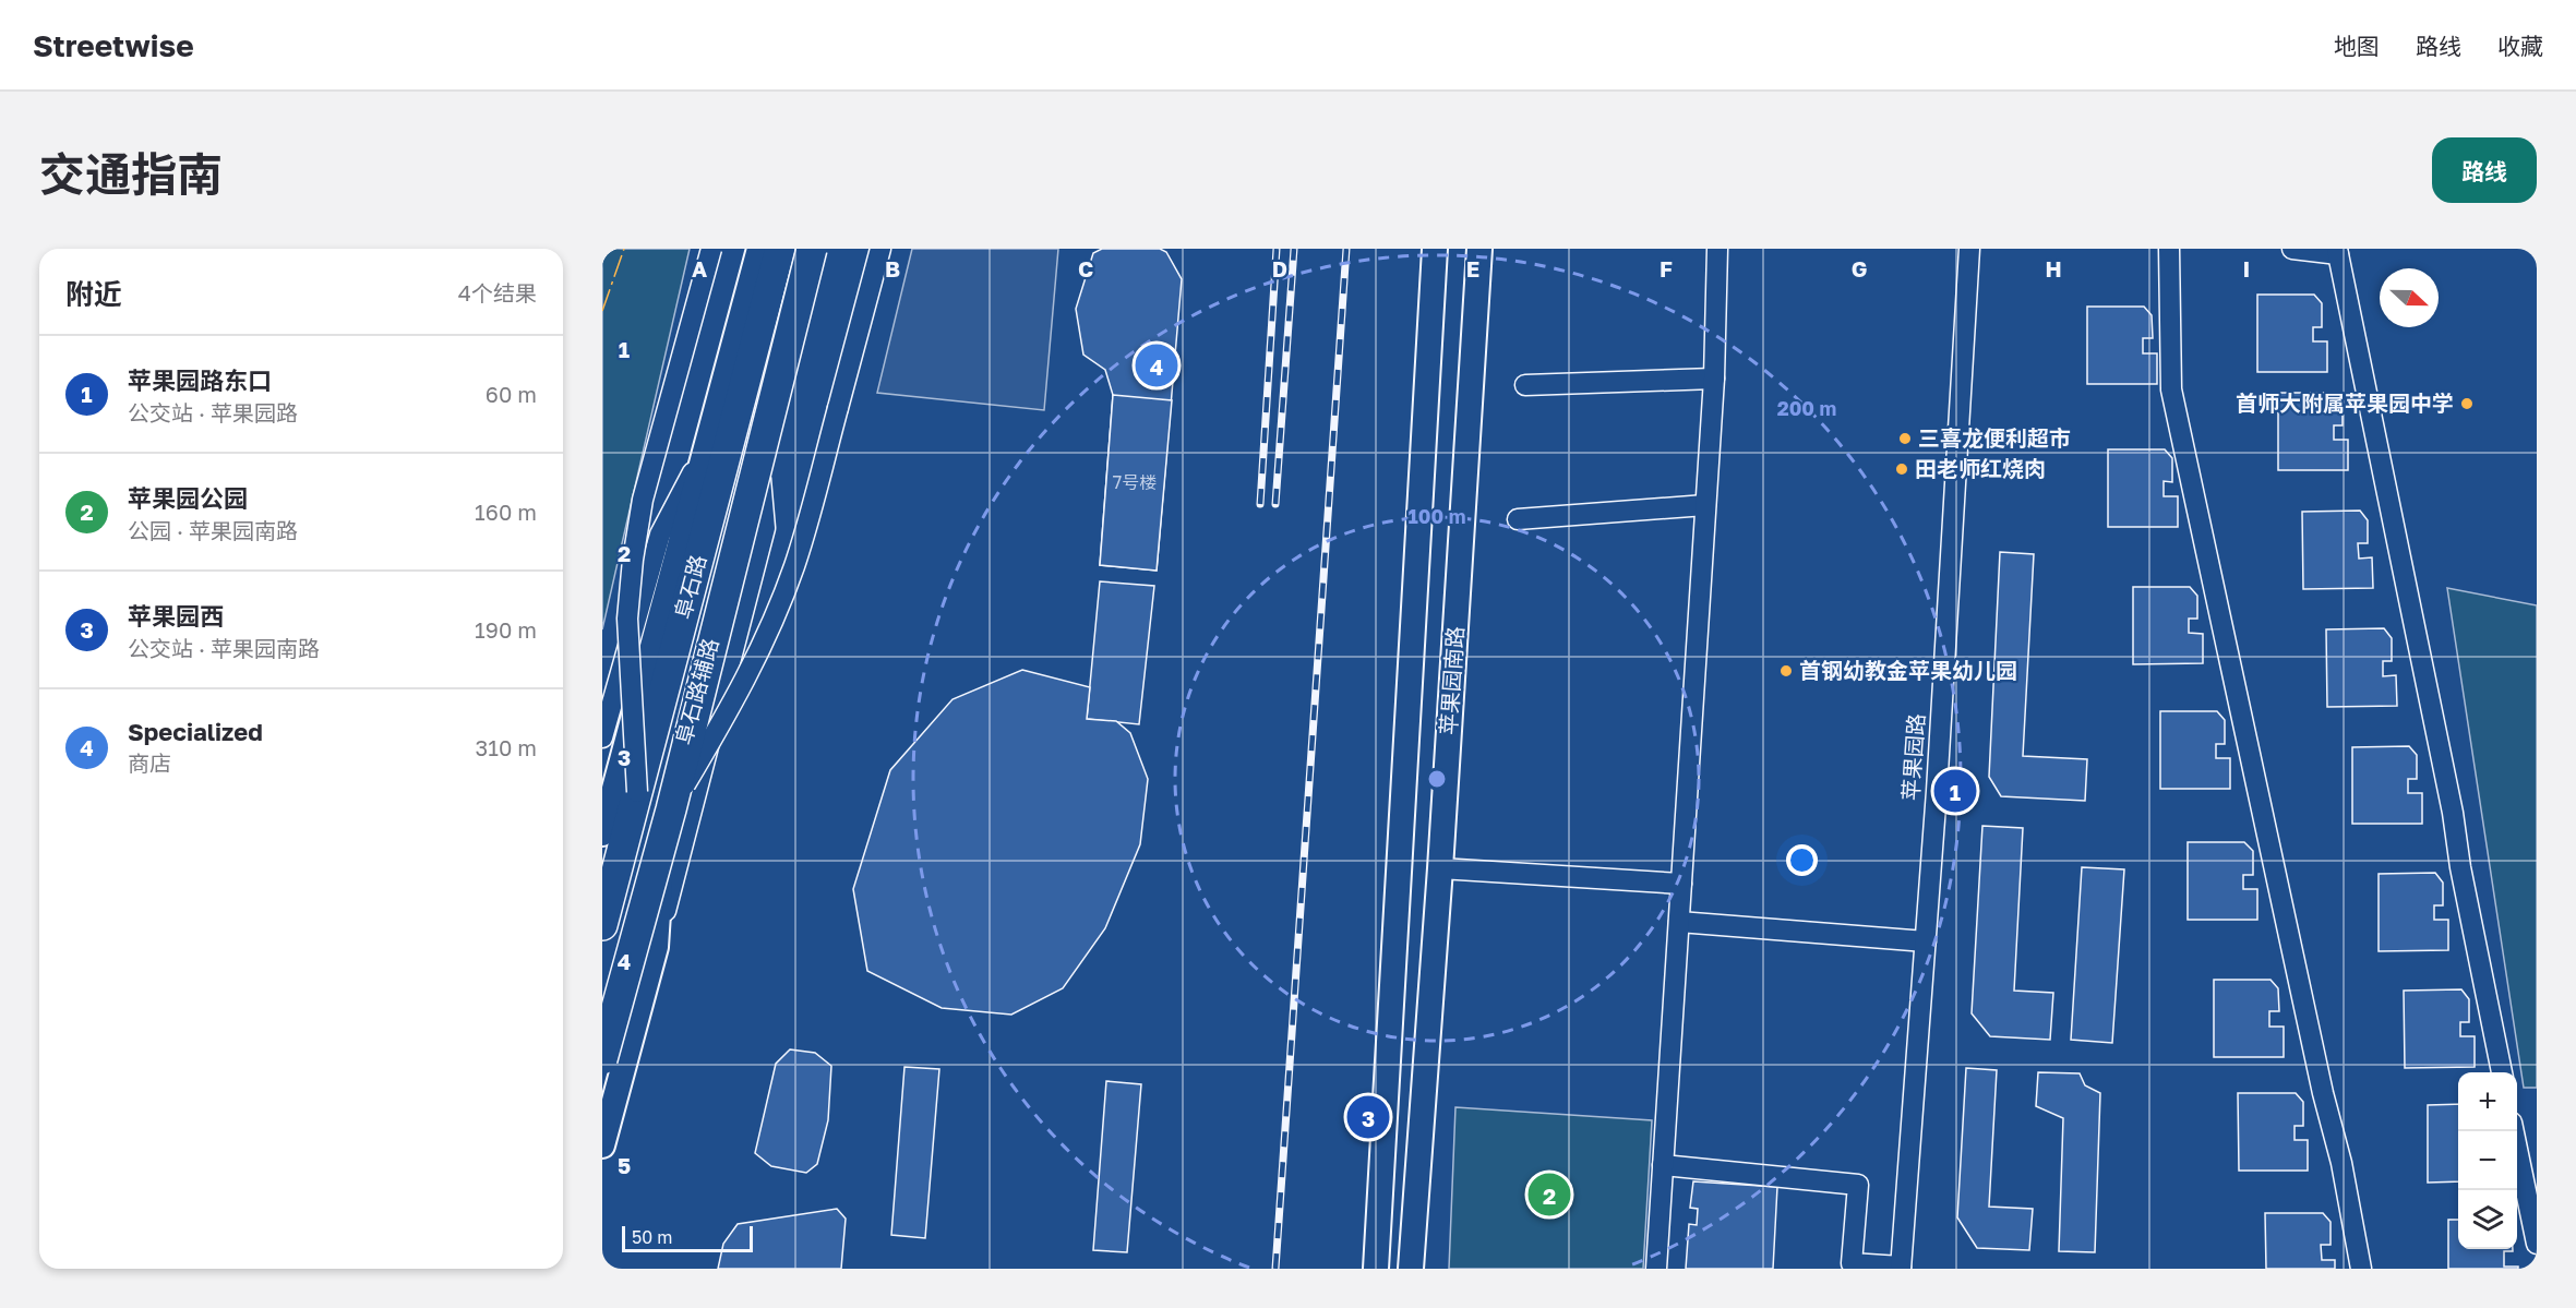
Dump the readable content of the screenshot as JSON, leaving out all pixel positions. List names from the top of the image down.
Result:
{
  "streets": {
    "highway": ["阜石路"],
    "main road": ["苹果园南路"],
    "street": ["苹果园路"]
  },
  "places": [
    "首师大附属苹果园中学",
    "三喜龙便利超市",
    "田老师红烧肉",
    "首钢幼教金苹果幼儿园"
  ],
  "house_numbers": ["7号楼"],
  "scale_bar": "50 m",
  "north": "right",
  "page": {
    "header": "Streetwise",
    "nav": ["地图", "路线", "收藏"],
    "title": "交通指南",
    "buttons": "路线",
    "heading": ["附近", "4个结果"],
    "list": [
      {
        "mark": "1",
        "name": "苹果园路东口",
        "note": "公交站 · 苹果园路",
        "value": "60 m"
      },
      {
        "mark": "2",
        "name": "苹果园公园",
        "note": "公园 · 苹果园南路",
        "value": "160 m"
      },
      {
        "mark": "3",
        "name": "苹果园西",
        "note": "公交站 · 苹果园南路",
        "value": "190 m"
      },
      {
        "mark": "4",
        "name": "Specialized",
        "note": "商店",
        "value": "310 m"
      }
    ],
    "pins": [
      "4",
      "1",
      "3",
      "2"
    ],
    "map_buttons": ["+", "−"],
    "scale": "50 m"
  },
  "grid": {
    "columns": [
      "A",
      "B",
      "C",
      "D",
      "E",
      "F",
      "G",
      "H",
      "I"
    ],
    "rows": [
      "1",
      "2",
      "3",
      "4",
      "5"
    ]
  },
  "rings": ["200 m", "100 m"]
}
